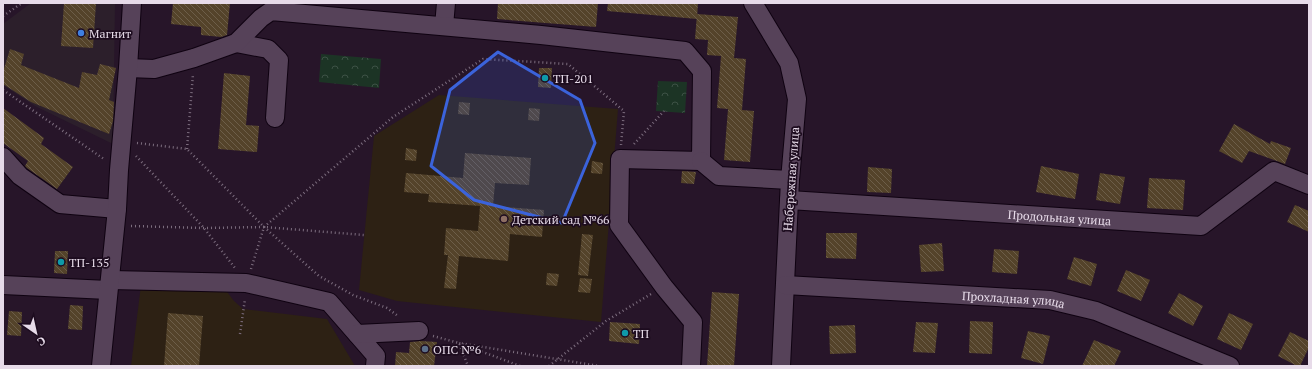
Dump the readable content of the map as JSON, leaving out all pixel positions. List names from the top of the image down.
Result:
{
  "streets": {
    "street": ["Набережная улица", "Продольная улица", "Прохладная улица"]
  },
  "crossings": [
    ["Набережная улица", "Продольная улица"],
    ["Набережная улица", "Прохладная улица"]
  ],
  "places": [
    "Магнит",
    "ТП-201",
    "Детский сад №66",
    "ТП-135",
    "ТП",
    "ОПС №6"
  ],
  "north": "bottom right"
}
